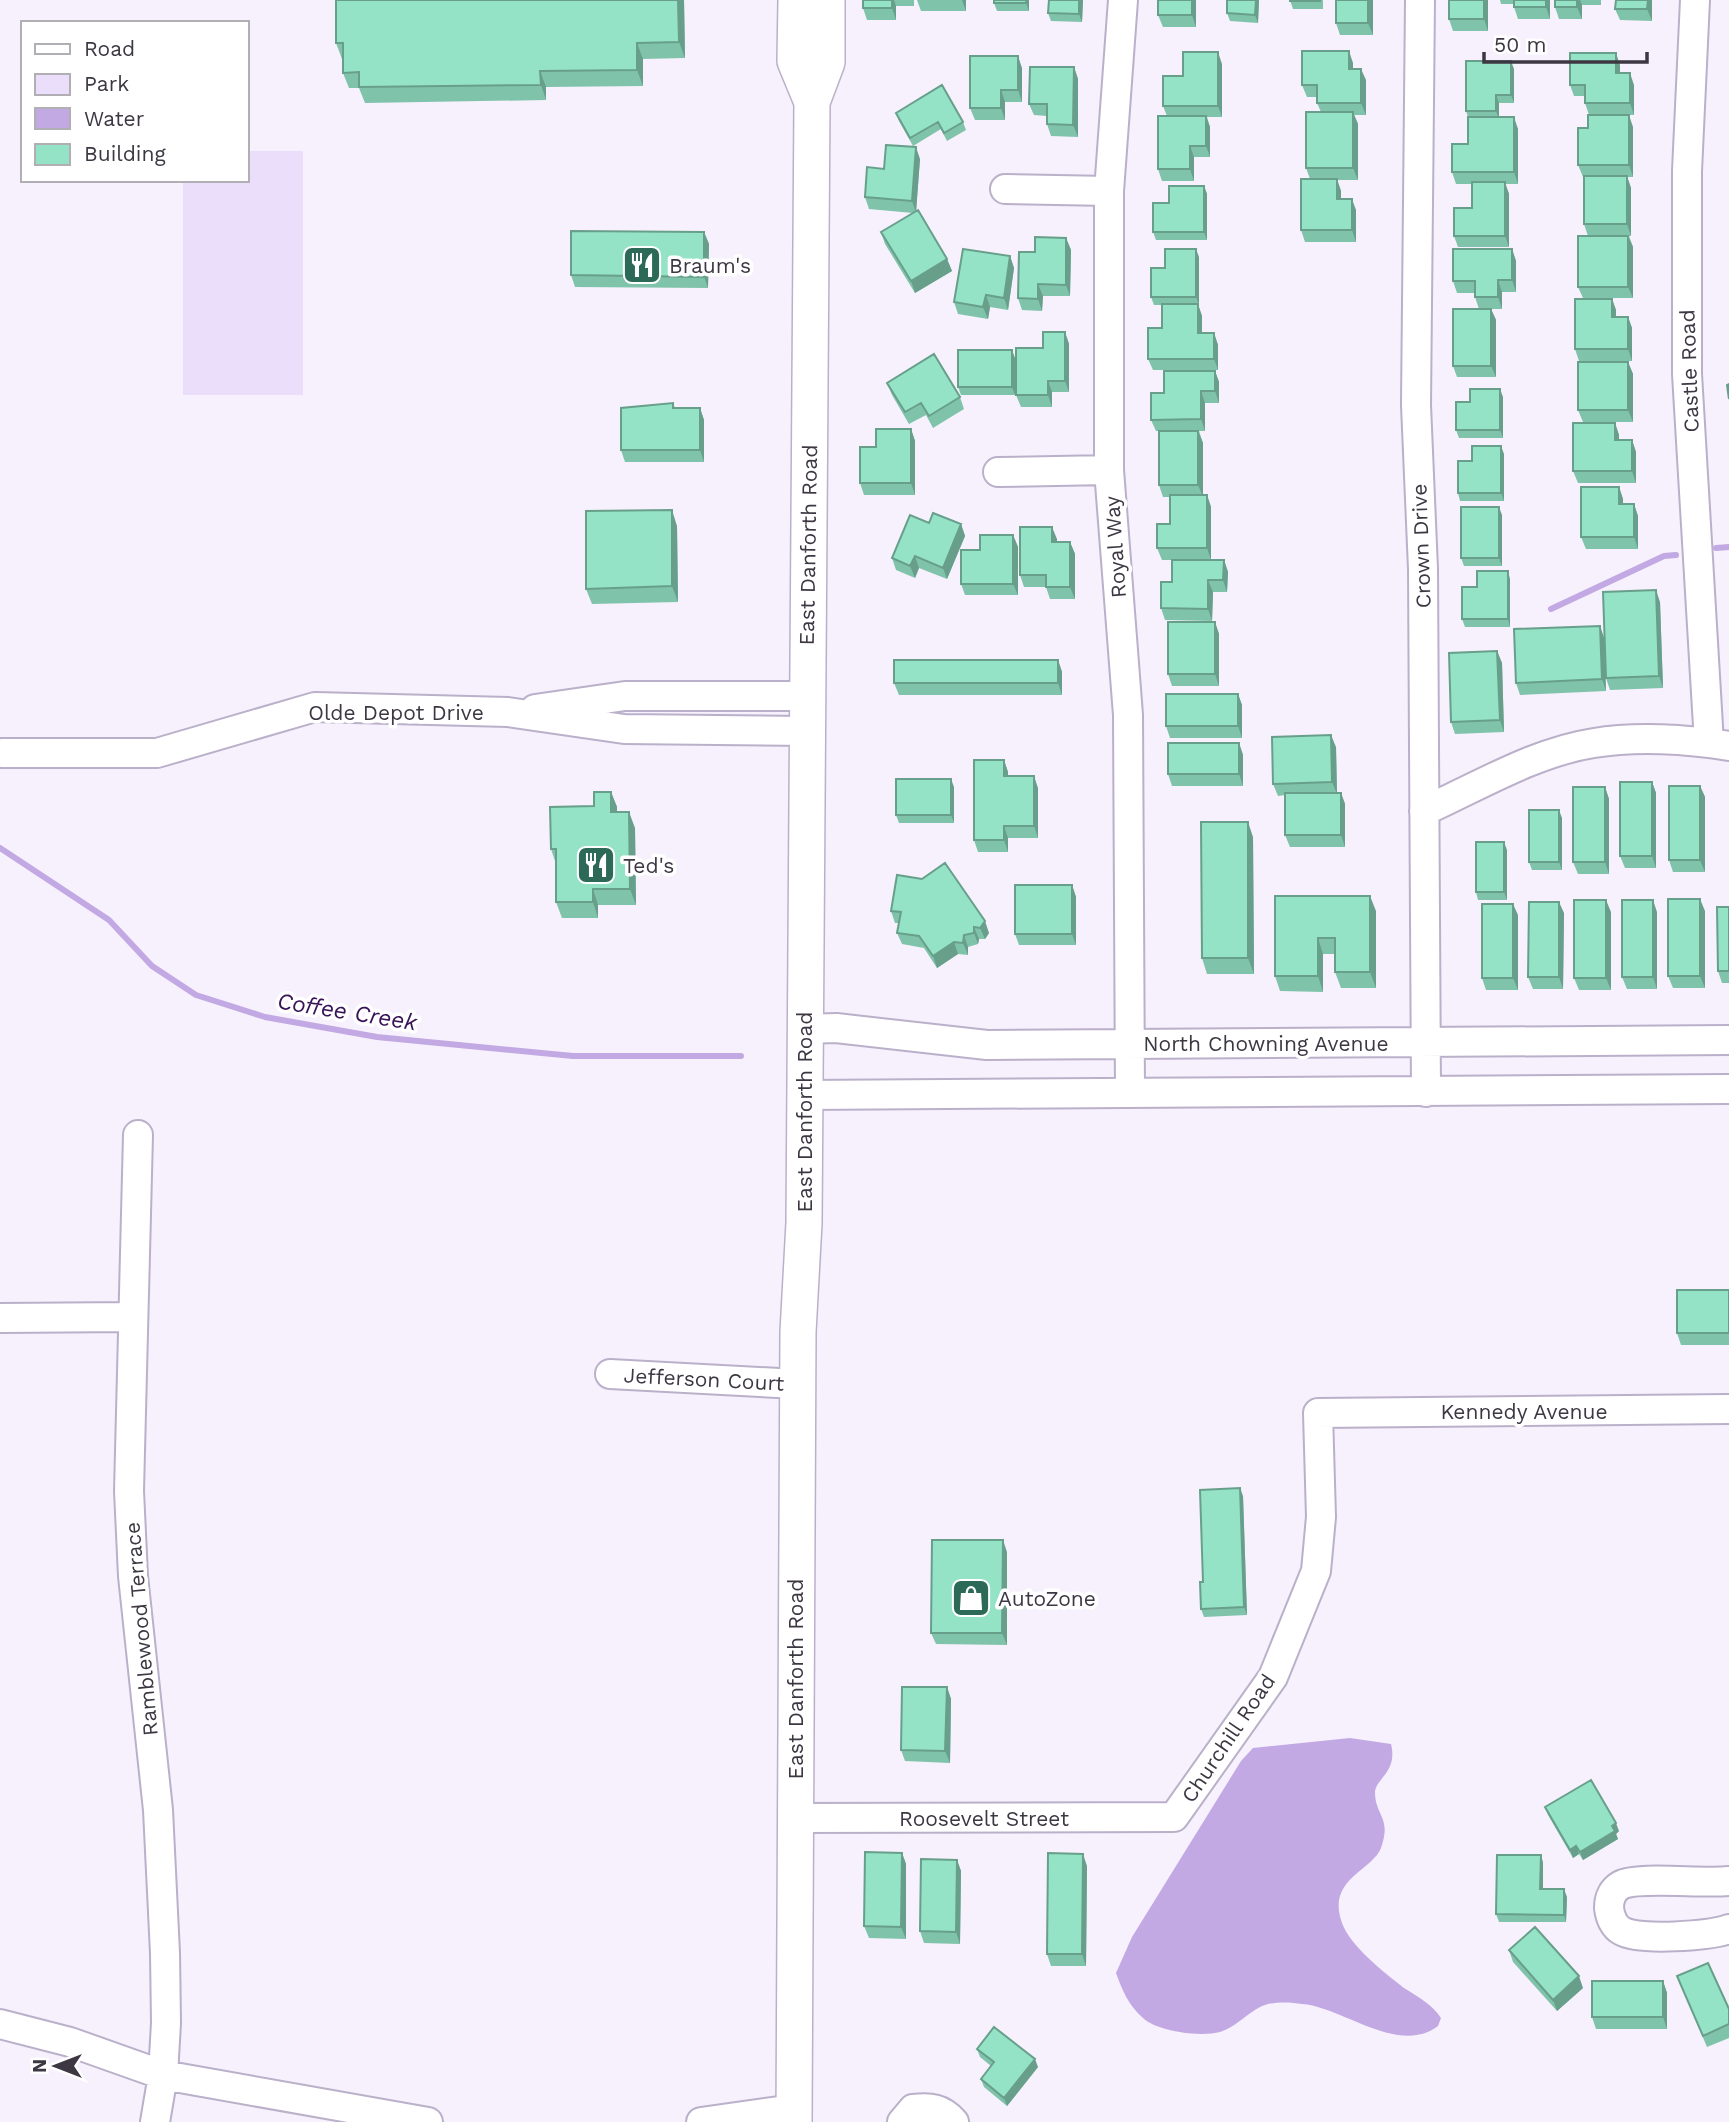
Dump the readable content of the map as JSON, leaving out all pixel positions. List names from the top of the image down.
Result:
{
  "streets": {
    "main road": ["East Danforth Road"],
    "street": [
      "Castle Road",
      "Crown Drive",
      "Royal Way",
      "Olde Depot Drive",
      "North Chowning Avenue",
      "Jefferson Court",
      "Kennedy Avenue",
      "Ramblewood Terrace",
      "Churchill Road",
      "Roosevelt Street"
    ]
  },
  "crossings": [
    ["East Danforth Road", "Olde Depot Drive"],
    ["East Danforth Road", "North Chowning Avenue"],
    ["East Danforth Road", "Jefferson Court"],
    ["East Danforth Road", "Roosevelt Street"],
    ["Crown Drive", "North Chowning Avenue"],
    ["Royal Way", "North Chowning Avenue"],
    ["Kennedy Avenue", "Churchill Road"],
    ["Churchill Road", "Roosevelt Street"]
  ],
  "water": ["Coffee Creek"],
  "places": {
    "restaurant": ["Braum's", "Ted's"],
    "shop": ["AutoZone"]
  },
  "legend": [
    "Road",
    "Park",
    "Water",
    "Building"
  ],
  "scale_bar": "50 m",
  "north": "left"
}
